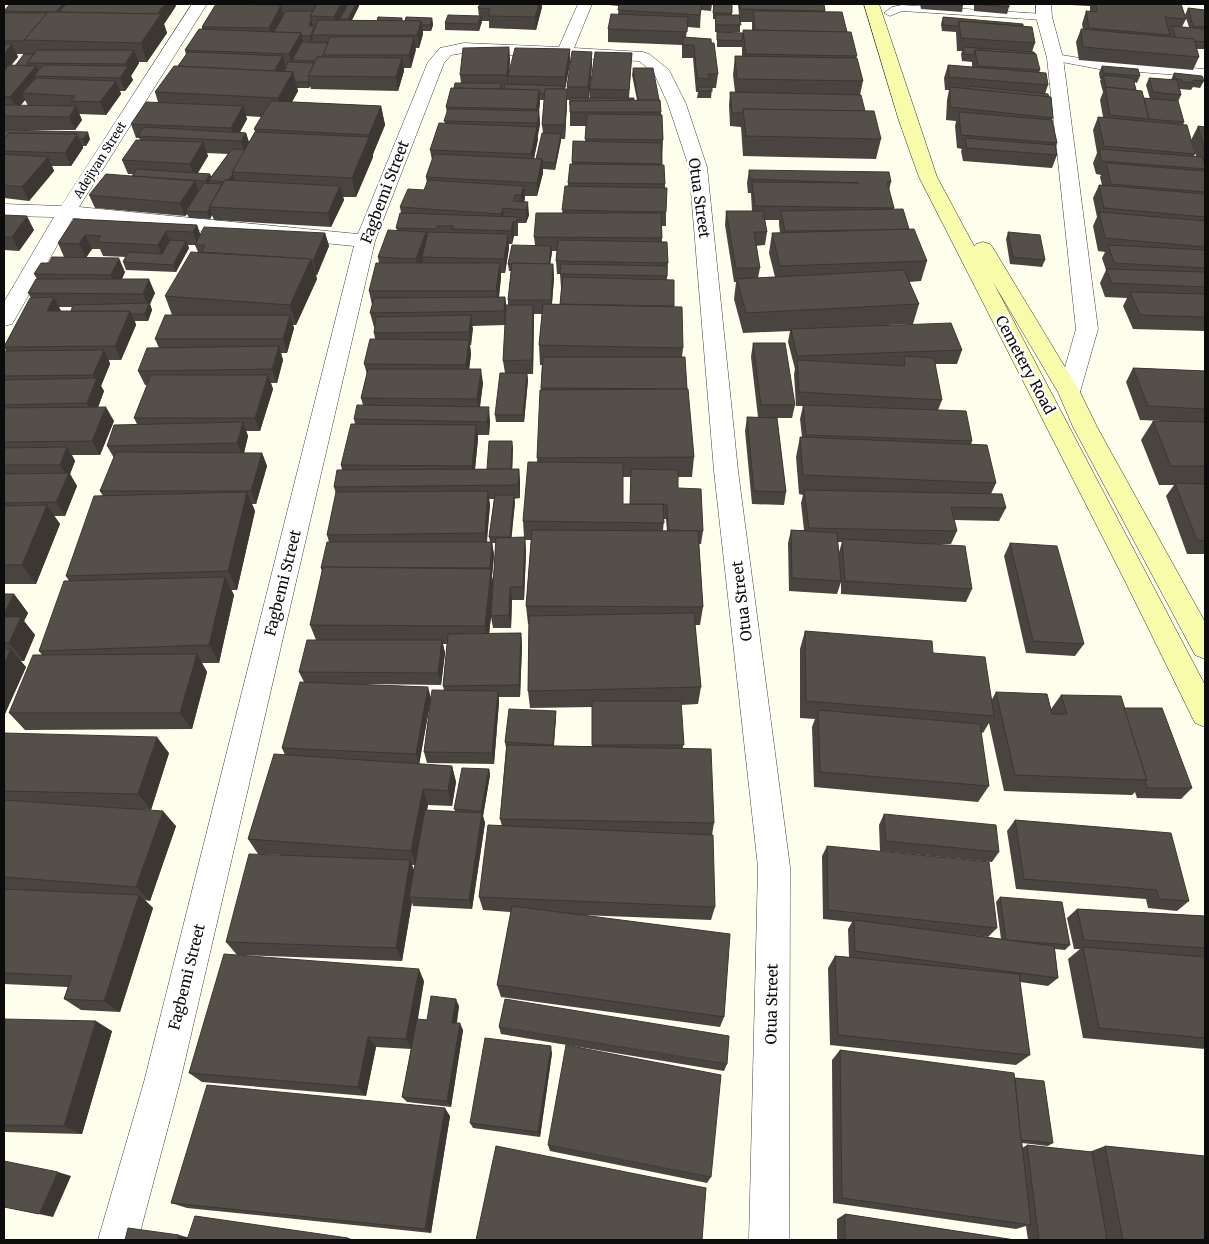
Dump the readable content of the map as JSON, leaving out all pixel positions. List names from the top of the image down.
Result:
{
  "streets": {
    "main road": ["Cemetery Road"],
    "street": ["Adejiyan Street", "Fagbemi Street", "Otua Street"]
  },
  "crossings": [
    ["Fagbemi Street", "Otua Street"]
  ]
}
